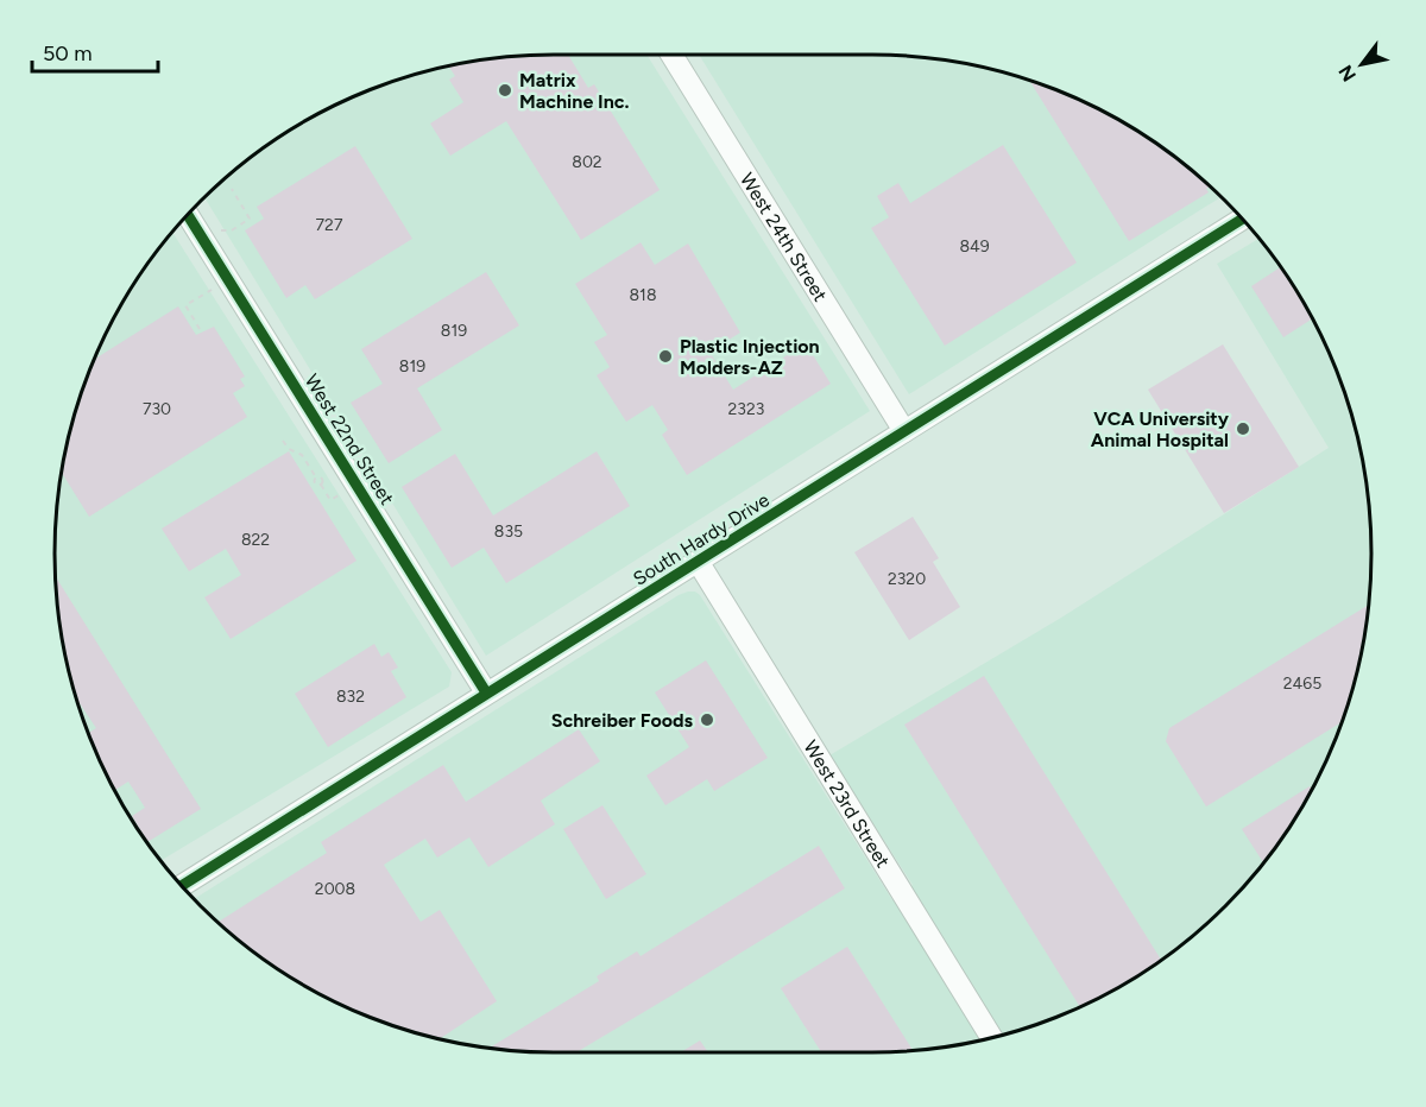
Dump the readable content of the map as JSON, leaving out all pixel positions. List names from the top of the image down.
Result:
{
  "streets": {
    "street": [
      "West 24th Street",
      "West 22nd Street",
      "South Hardy Drive",
      "West 23rd Street"
    ]
  },
  "crossings": [
    ["West 24th Street", "South Hardy Drive"],
    ["West 22nd Street", "South Hardy Drive"],
    ["South Hardy Drive", "West 23rd Street"]
  ],
  "places": [
    "Matrix Machine Inc.",
    "Plastic Injection Molders-AZ",
    "VCA University Animal Hospital",
    "Schreiber Foods"
  ],
  "house_numbers": [
    "802",
    "727",
    "849",
    "818",
    "819",
    "819",
    "730",
    "2323",
    "835",
    "822",
    "2320",
    "2465",
    "832",
    "2008"
  ],
  "scale_bar": "50 m",
  "north": "bottom left"
}
